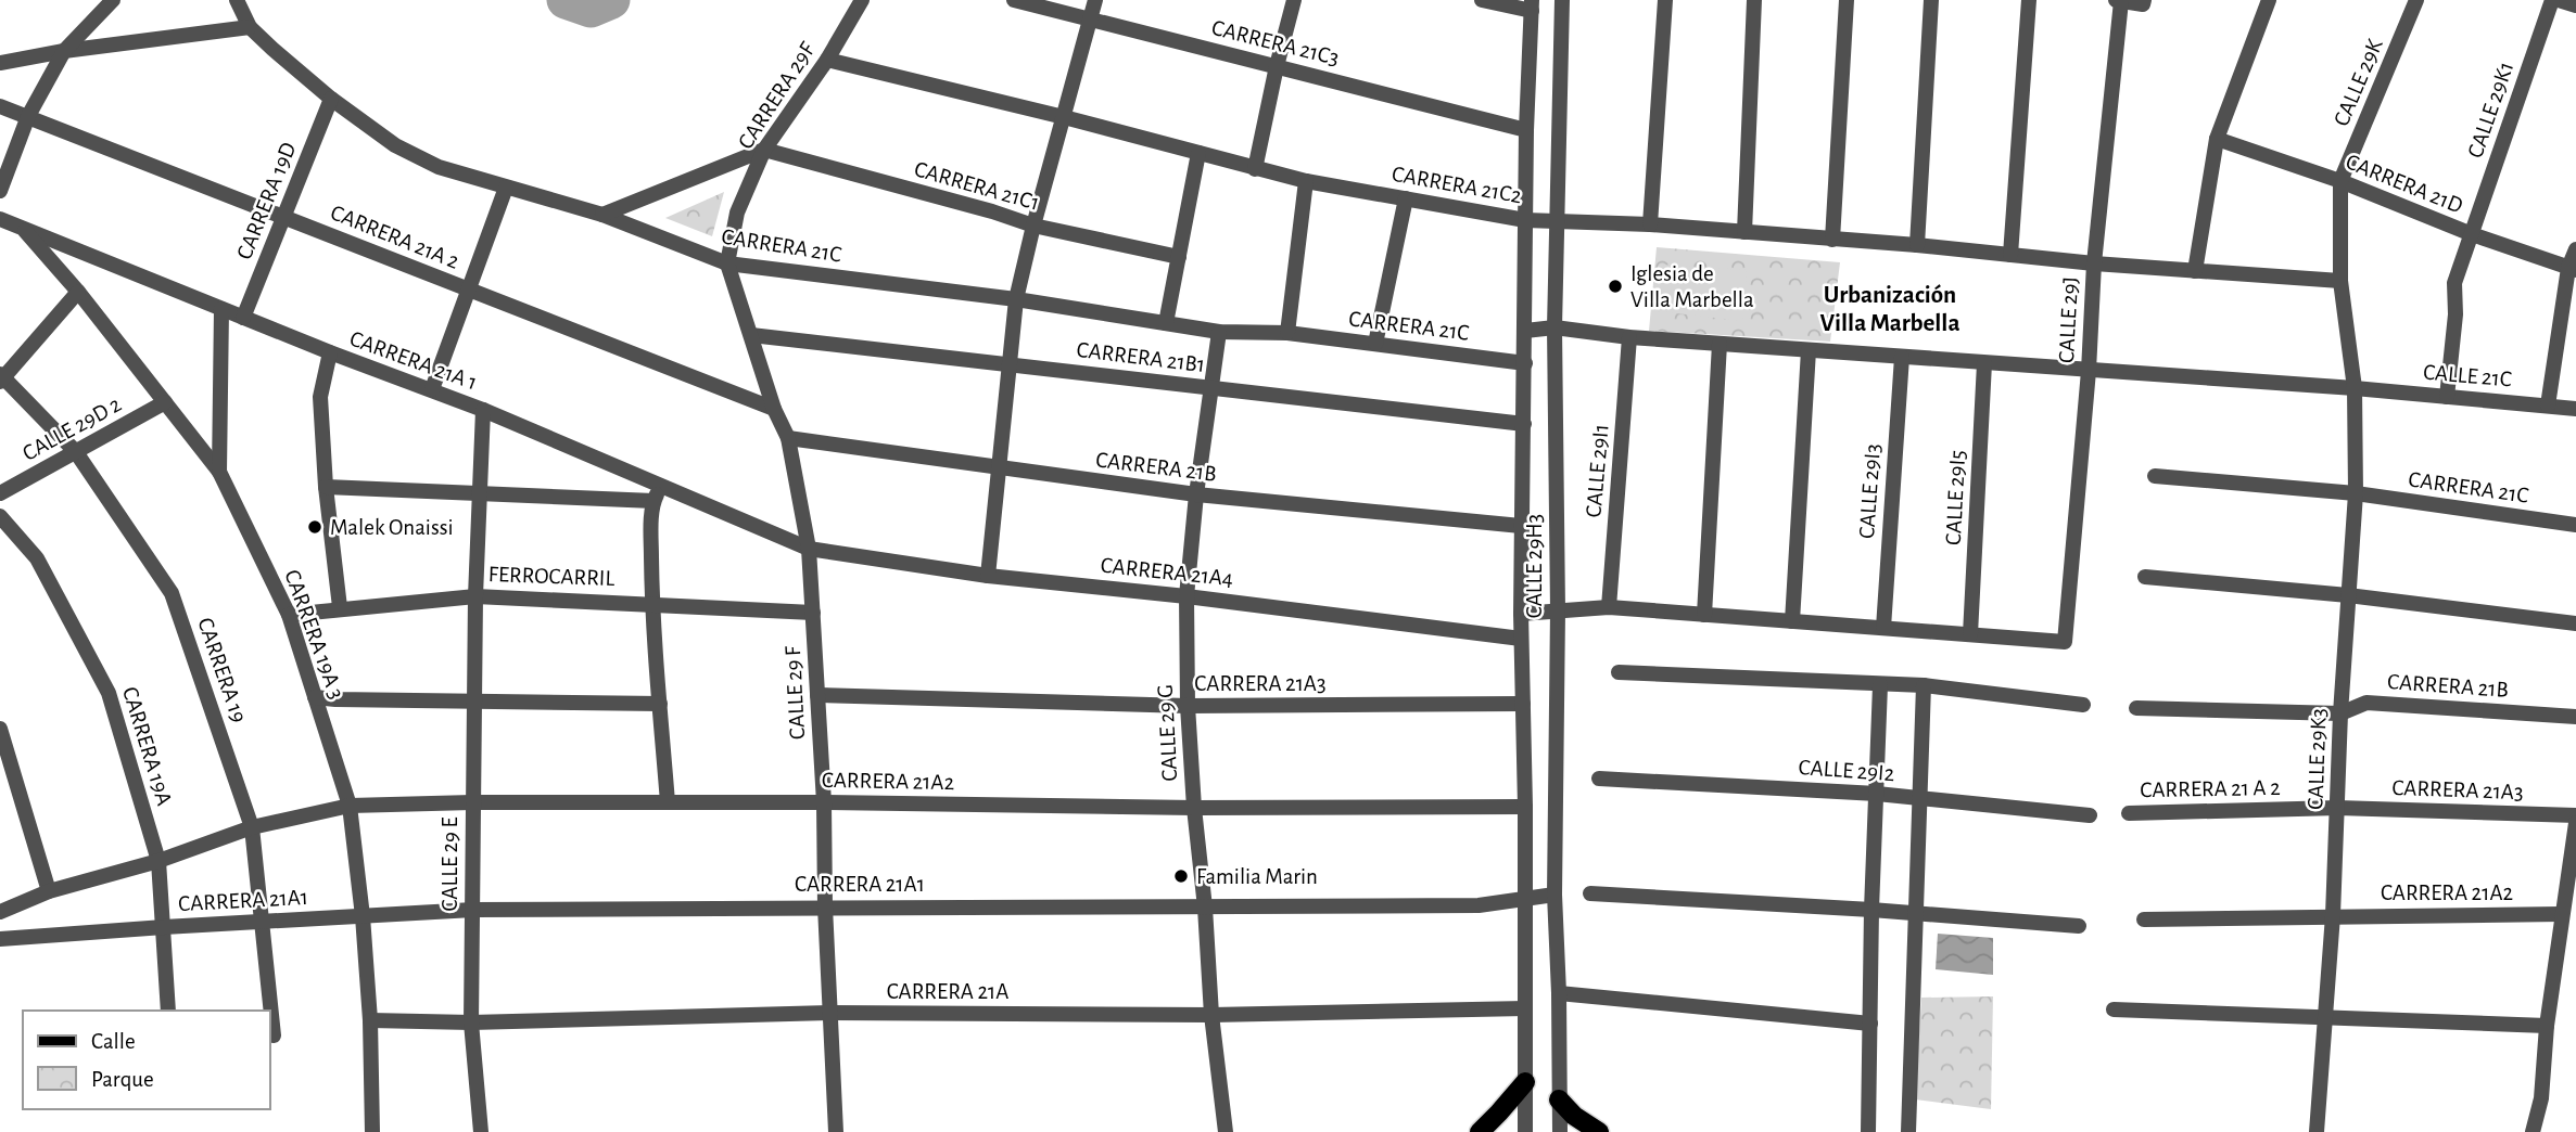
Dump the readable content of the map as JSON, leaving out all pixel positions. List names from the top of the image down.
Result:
{
  "streets": {
    "street": [
      "CARRERA 21C3",
      "CALLE 29K",
      "CARRERA 29F",
      "CALLE 29K1",
      "CARRERA 21D",
      "CARRERA 21C2",
      "CARRERA 21C1",
      "CARRERA 19D",
      "CARRERA 21A 2",
      "CARRERA 21C",
      "CALLE 29J",
      "CARRERA 21B1",
      "CARRERA 21A 1",
      "CALLE 21C",
      "CALLE 29D 2",
      "CARRERA 21B",
      "CALLE 29I1",
      "CALLE 29I3",
      "CALLE 29I5",
      "CALLE 29H3",
      "CARRERA 21A4",
      "FERROCARRIL",
      "CARRERA 19A 3",
      "CARRERA 19",
      "CARRERA 21A3",
      "CALLE 29 F",
      "CALLE 29 G",
      "CARRERA 19A",
      "CALLE 29K3",
      "CALLE 29I2",
      "CARRERA 21A2",
      "CARRERA 21 A 2",
      "CALLE 29 E",
      "CARRERA 21A1",
      "CARRERA 21A"
    ]
  },
  "crossings": [
    ["CARRERA 21C3", "CALLE 29H3"],
    ["CALLE 29K", "CARRERA 21D"],
    ["CALLE 29K", "CALLE 29K3"],
    ["CARRERA 29F", "CARRERA 21C2"],
    ["CARRERA 29F", "CARRERA 21C1"],
    ["CARRERA 29F", "CARRERA 21C"],
    ["CARRERA 29F", "CALLE 29 F"],
    ["CALLE 29K1", "CARRERA 21D"],
    ["CALLE 29K1", "CALLE 21C"],
    ["CARRERA 21D", "CALLE 29K3"],
    ["CARRERA 21C2", "CALLE 29J"],
    ["CARRERA 21C2", "CALLE 29H3"],
    ["CARRERA 21C2", "CALLE 29K3"],
    ["CARRERA 19D", "CARRERA 21A 2"],
    ["CARRERA 19D", "CARRERA 21C"],
    ["CARRERA 19D", "CARRERA 21A 1"],
    ["CARRERA 21A 2", "CALLE 29 F"],
    ["CARRERA 21C", "CALLE 29H3"],
    ["CARRERA 21C", "CALLE 29 F"],
    ["CARRERA 21C", "CALLE 29 G"],
    ["CARRERA 21C", "CALLE 29K3"],
    ["CALLE 29J", "CALLE 29I5"],
    ["CARRERA 21B1", "CALLE 29H3"],
    ["CARRERA 21B1", "CALLE 29 F"],
    ["CARRERA 21B1", "CALLE 29 G"],
    ["CARRERA 21A 1", "CARRERA 21A4"],
    ["CARRERA 21A 1", "CARRERA 19A 3"],
    ["CARRERA 21A 1", "CALLE 29 F"],
    ["CALLE 21C", "CALLE 29K3"],
    ["CALLE 29D 2", "CARRERA 19A 3"],
    ["CALLE 29D 2", "CARRERA 19"],
    ["CARRERA 21B", "CALLE 29H3"],
    ["CARRERA 21B", "CALLE 29 F"],
    ["CARRERA 21B", "CALLE 29 G"],
    ["CARRERA 21B", "CALLE 29K3"],
    ["CALLE 29H3", "CARRERA 21A4"],
    ["CALLE 29H3", "CARRERA 21A3"],
    ["CALLE 29H3", "CARRERA 21A2"],
    ["CALLE 29H3", "CARRERA 21A1"],
    ["CALLE 29H3", "CARRERA 21A"],
    ["CARRERA 21A4", "CALLE 29 F"],
    ["CARRERA 21A4", "CALLE 29 G"],
    ["FERROCARRIL", "CARRERA 19A 3"],
    ["FERROCARRIL", "CALLE 29 F"],
    ["FERROCARRIL", "CALLE 29 E"],
    ["CARRERA 19A 3", "CARRERA 21A2"],
    ["CARRERA 19A 3", "CARRERA 21A1"],
    ["CARRERA 19A 3", "CARRERA 21A"],
    ["CARRERA 19", "CARRERA 21A2"],
    ["CARRERA 19", "CARRERA 21A1"],
    ["CARRERA 21A3", "CALLE 29 F"],
    ["CARRERA 21A3", "CALLE 29 G"],
    ["CARRERA 21A3", "CALLE 29K3"],
    ["CARRERA 21A3", "CARRERA 21 A 2"],
    ["CALLE 29 F", "CARRERA 21A2"],
    ["CALLE 29 F", "CARRERA 21A1"],
    ["CALLE 29 F", "CARRERA 21A"],
    ["CALLE 29 G", "CARRERA 21A2"],
    ["CALLE 29 G", "CARRERA 21A1"],
    ["CALLE 29 G", "CARRERA 21A"],
    ["CARRERA 19A", "CARRERA 21A2"],
    ["CARRERA 19A", "CARRERA 21A1"],
    ["CALLE 29K3", "CARRERA 21A2"],
    ["CALLE 29K3", "CARRERA 21 A 2"],
    ["CARRERA 21A2", "CALLE 29 E"],
    ["CALLE 29 E", "CARRERA 21A1"],
    ["CALLE 29 E", "CARRERA 21A"]
  ],
  "districts": ["Urbanización Villa Marbella"],
  "places": ["Iglesia de Villa Marbella", "Malek Onaissi", "Familia Marin"],
  "legend": ["Calle", "Parque"]
}
